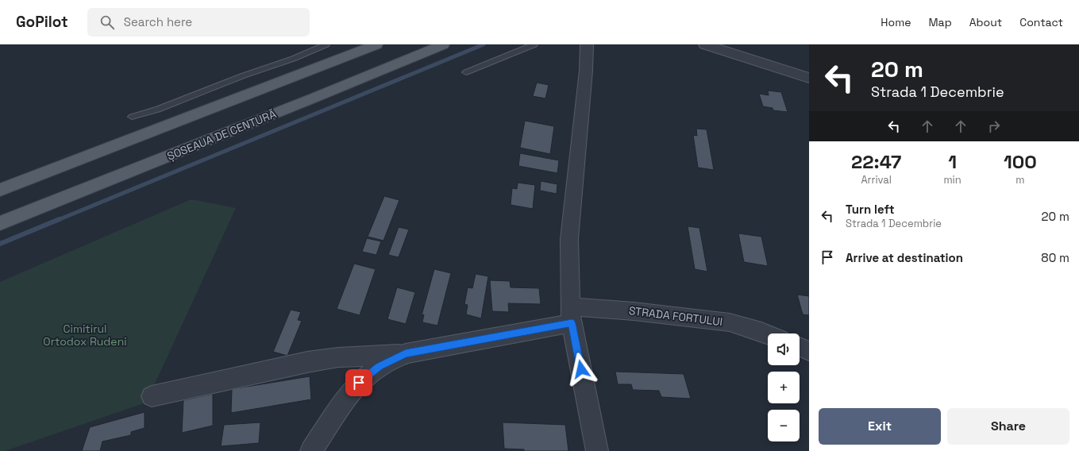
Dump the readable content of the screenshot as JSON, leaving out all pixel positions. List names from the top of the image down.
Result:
{
  "streets": {
    "main road": ["ȘOSEAUA DE CENTURĂ"],
    "street": ["STRADA FORTULUI"]
  },
  "parks": ["Cimitirul Ortodox Rudeni"],
  "page": {
    "header": "GoPilot",
    "search": "Search here",
    "nav": [
      "Home",
      "Map",
      "About",
      "Contact"
    ],
    "turn": ["20 m", "Strada 1 Decembrie"],
    "eta": [
      "22:47",
      "Arrival",
      "1",
      "min",
      "100",
      "m"
    ],
    "list": [
      {
        "name": "Turn left",
        "note": "Strada 1 Decembrie",
        "value": "20 m"
      },
      {
        "name": "Arrive at destination",
        "value": "80 m"
      }
    ],
    "map_buttons": ["+", "−"],
    "buttons": ["Exit", "Share"]
  }
}
